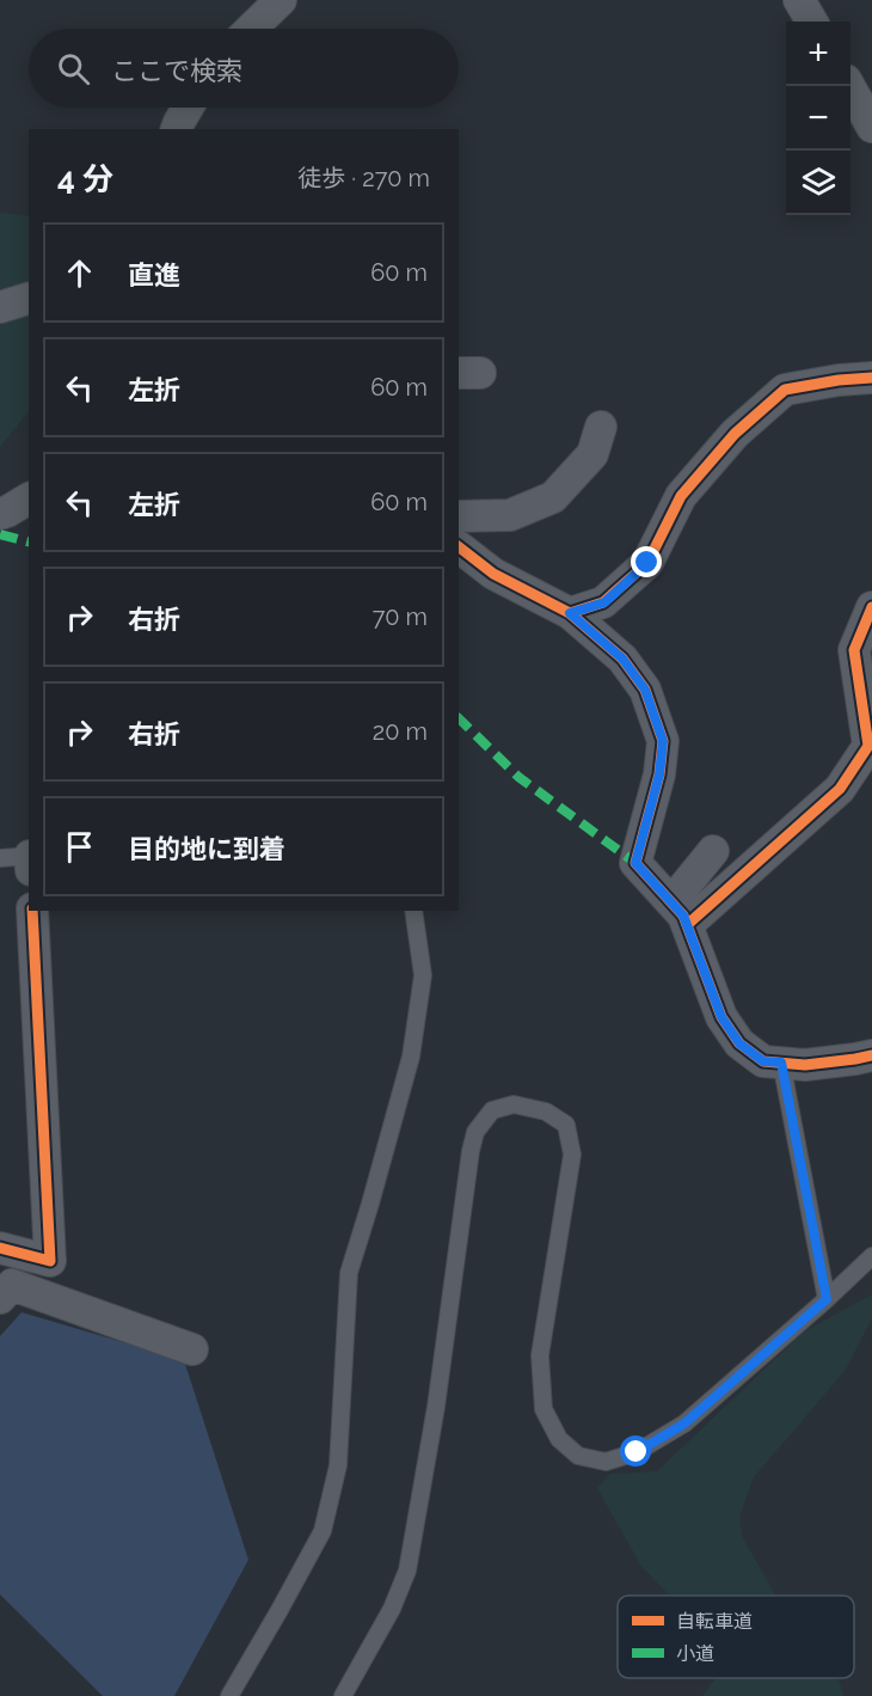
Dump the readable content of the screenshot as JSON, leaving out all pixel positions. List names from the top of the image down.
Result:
{
  "legend": ["自転車道", "小道"],
  "page": {
    "map_buttons": ["+", "−"],
    "search": "ここで検索",
    "heading": ["4 分", "徒歩 · 270 m"],
    "list": [
      ["直進", "60 m"],
      ["左折", "60 m"],
      ["左折", "60 m"],
      ["右折", "70 m"],
      ["右折", "20 m"],
      "目的地に到着"
    ]
  }
}
